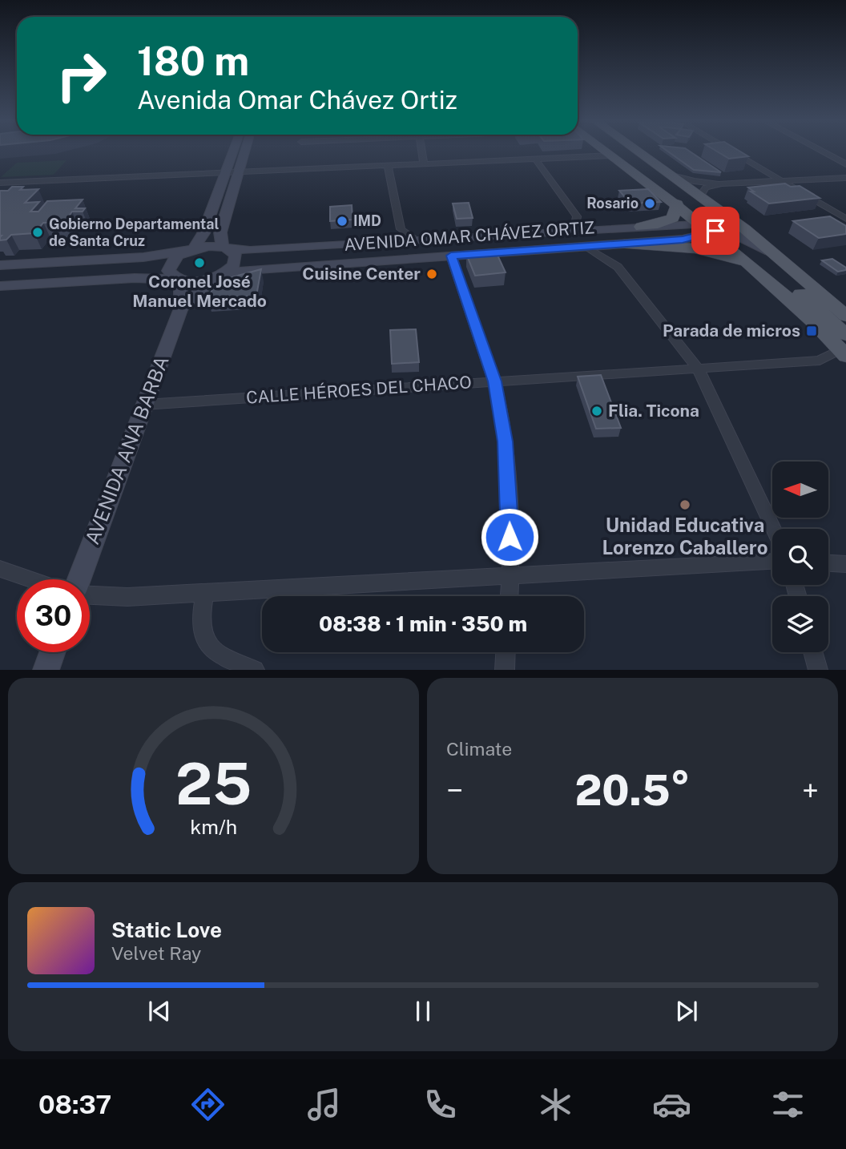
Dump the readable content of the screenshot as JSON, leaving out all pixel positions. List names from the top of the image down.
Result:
{
  "streets": {
    "main road": ["AVENIDA OMAR CHÁVEZ ORTIZ", "AVENIDA ANA BARBA"],
    "street": ["CALLE HÉROES DEL CHACO"]
  },
  "crossings": [
    ["AVENIDA OMAR CHÁVEZ ORTIZ", "AVENIDA ANA BARBA"],
    ["CALLE HÉROES DEL CHACO", "AVENIDA ANA BARBA"]
  ],
  "places": {
    "other": [
      "Rosario",
      "IMD",
      "Gobierno Departamental de Santa Cruz",
      "Coronel José Manuel Mercado",
      "Cuisine Center",
      "Flia. Ticona",
      "Unidad Educativa Lorenzo Caballero"
    ],
    "transit": ["Parada de micros"]
  },
  "north": "left",
  "page": {
    "turn": ["180 m", "Avenida Omar Chávez Ortiz"],
    "limit": "30",
    "trip": "08:38 · 1 min · 350 m",
    "tile": "Climate",
    "heat": ["−", "20.5°", "+"],
    "song": ["Static Love", "Velvet Ray"],
    "tabs": "08:37",
    "gauge": ["25", "km/h"]
  }
}
